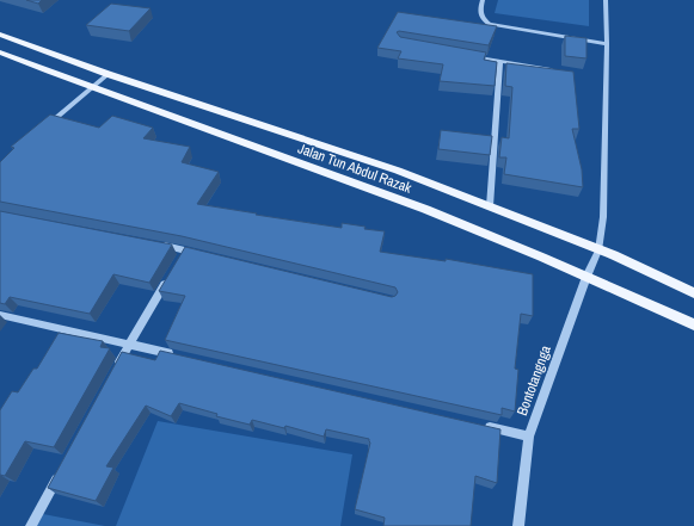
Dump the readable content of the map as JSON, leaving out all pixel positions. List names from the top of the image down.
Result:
{
  "streets": {
    "main road": ["Jalan Tun Abdul Razak"],
    "street": ["Bontotangnga"]
  },
  "crossings": [
    ["Jalan Tun Abdul Razak", "Bontotangnga"]
  ]
}
